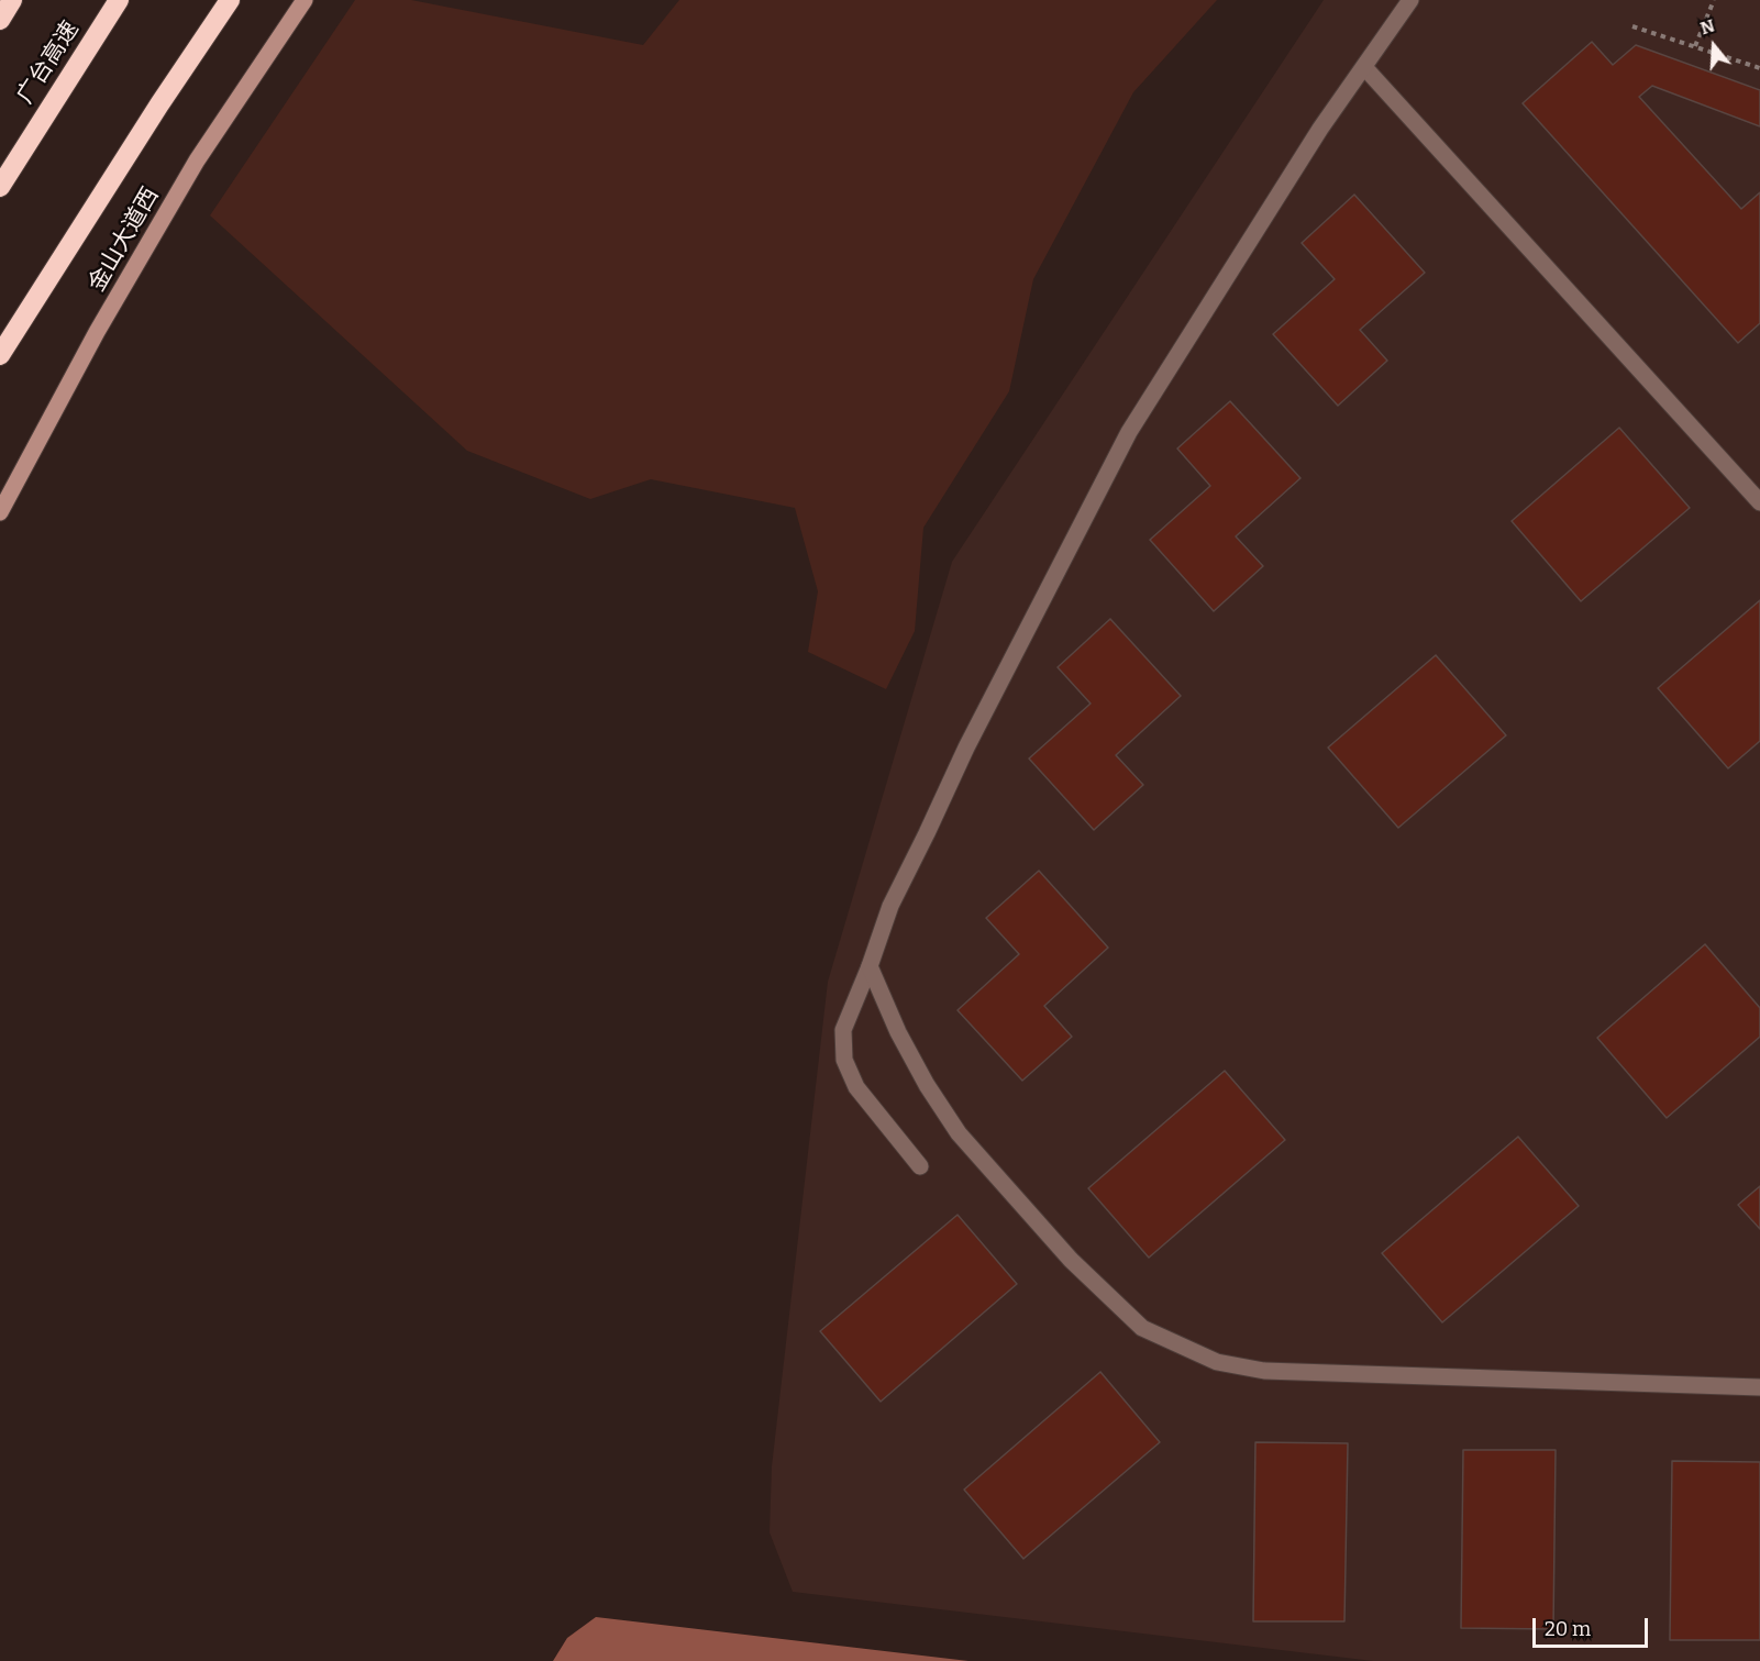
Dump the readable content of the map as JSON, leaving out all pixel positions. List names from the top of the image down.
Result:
{
  "streets": {
    "highway": ["广台高速"],
    "main road": ["金山大道西"]
  },
  "scale_bar": "20 m",
  "north": "top"
}
